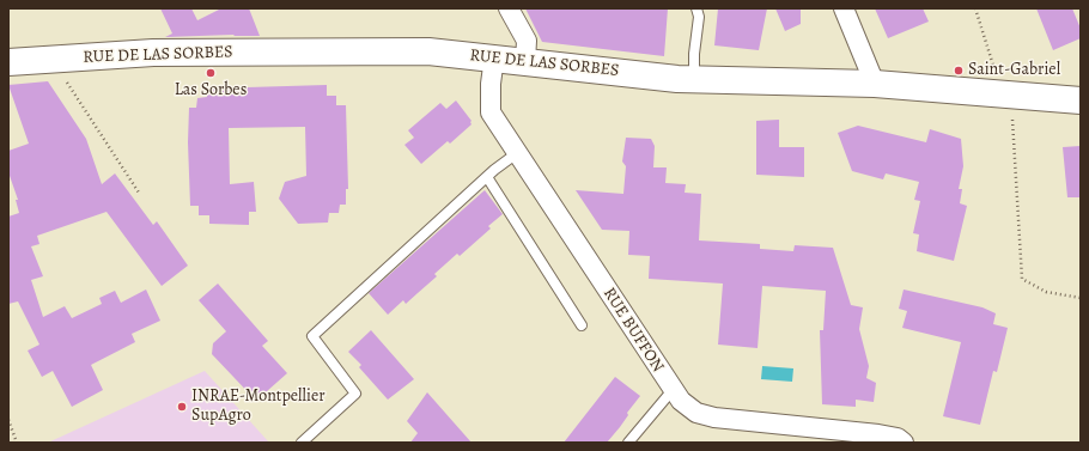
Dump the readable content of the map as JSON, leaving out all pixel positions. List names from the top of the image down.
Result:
{
  "streets": {
    "street": ["RUE DE LAS SORBES", "RUE BUFFON"]
  },
  "crossings": [
    ["RUE DE LAS SORBES", "RUE BUFFON"]
  ],
  "places": ["Saint-Gabriel", "Las Sorbes", "INRAE-Montpellier SupAgro"]
}
